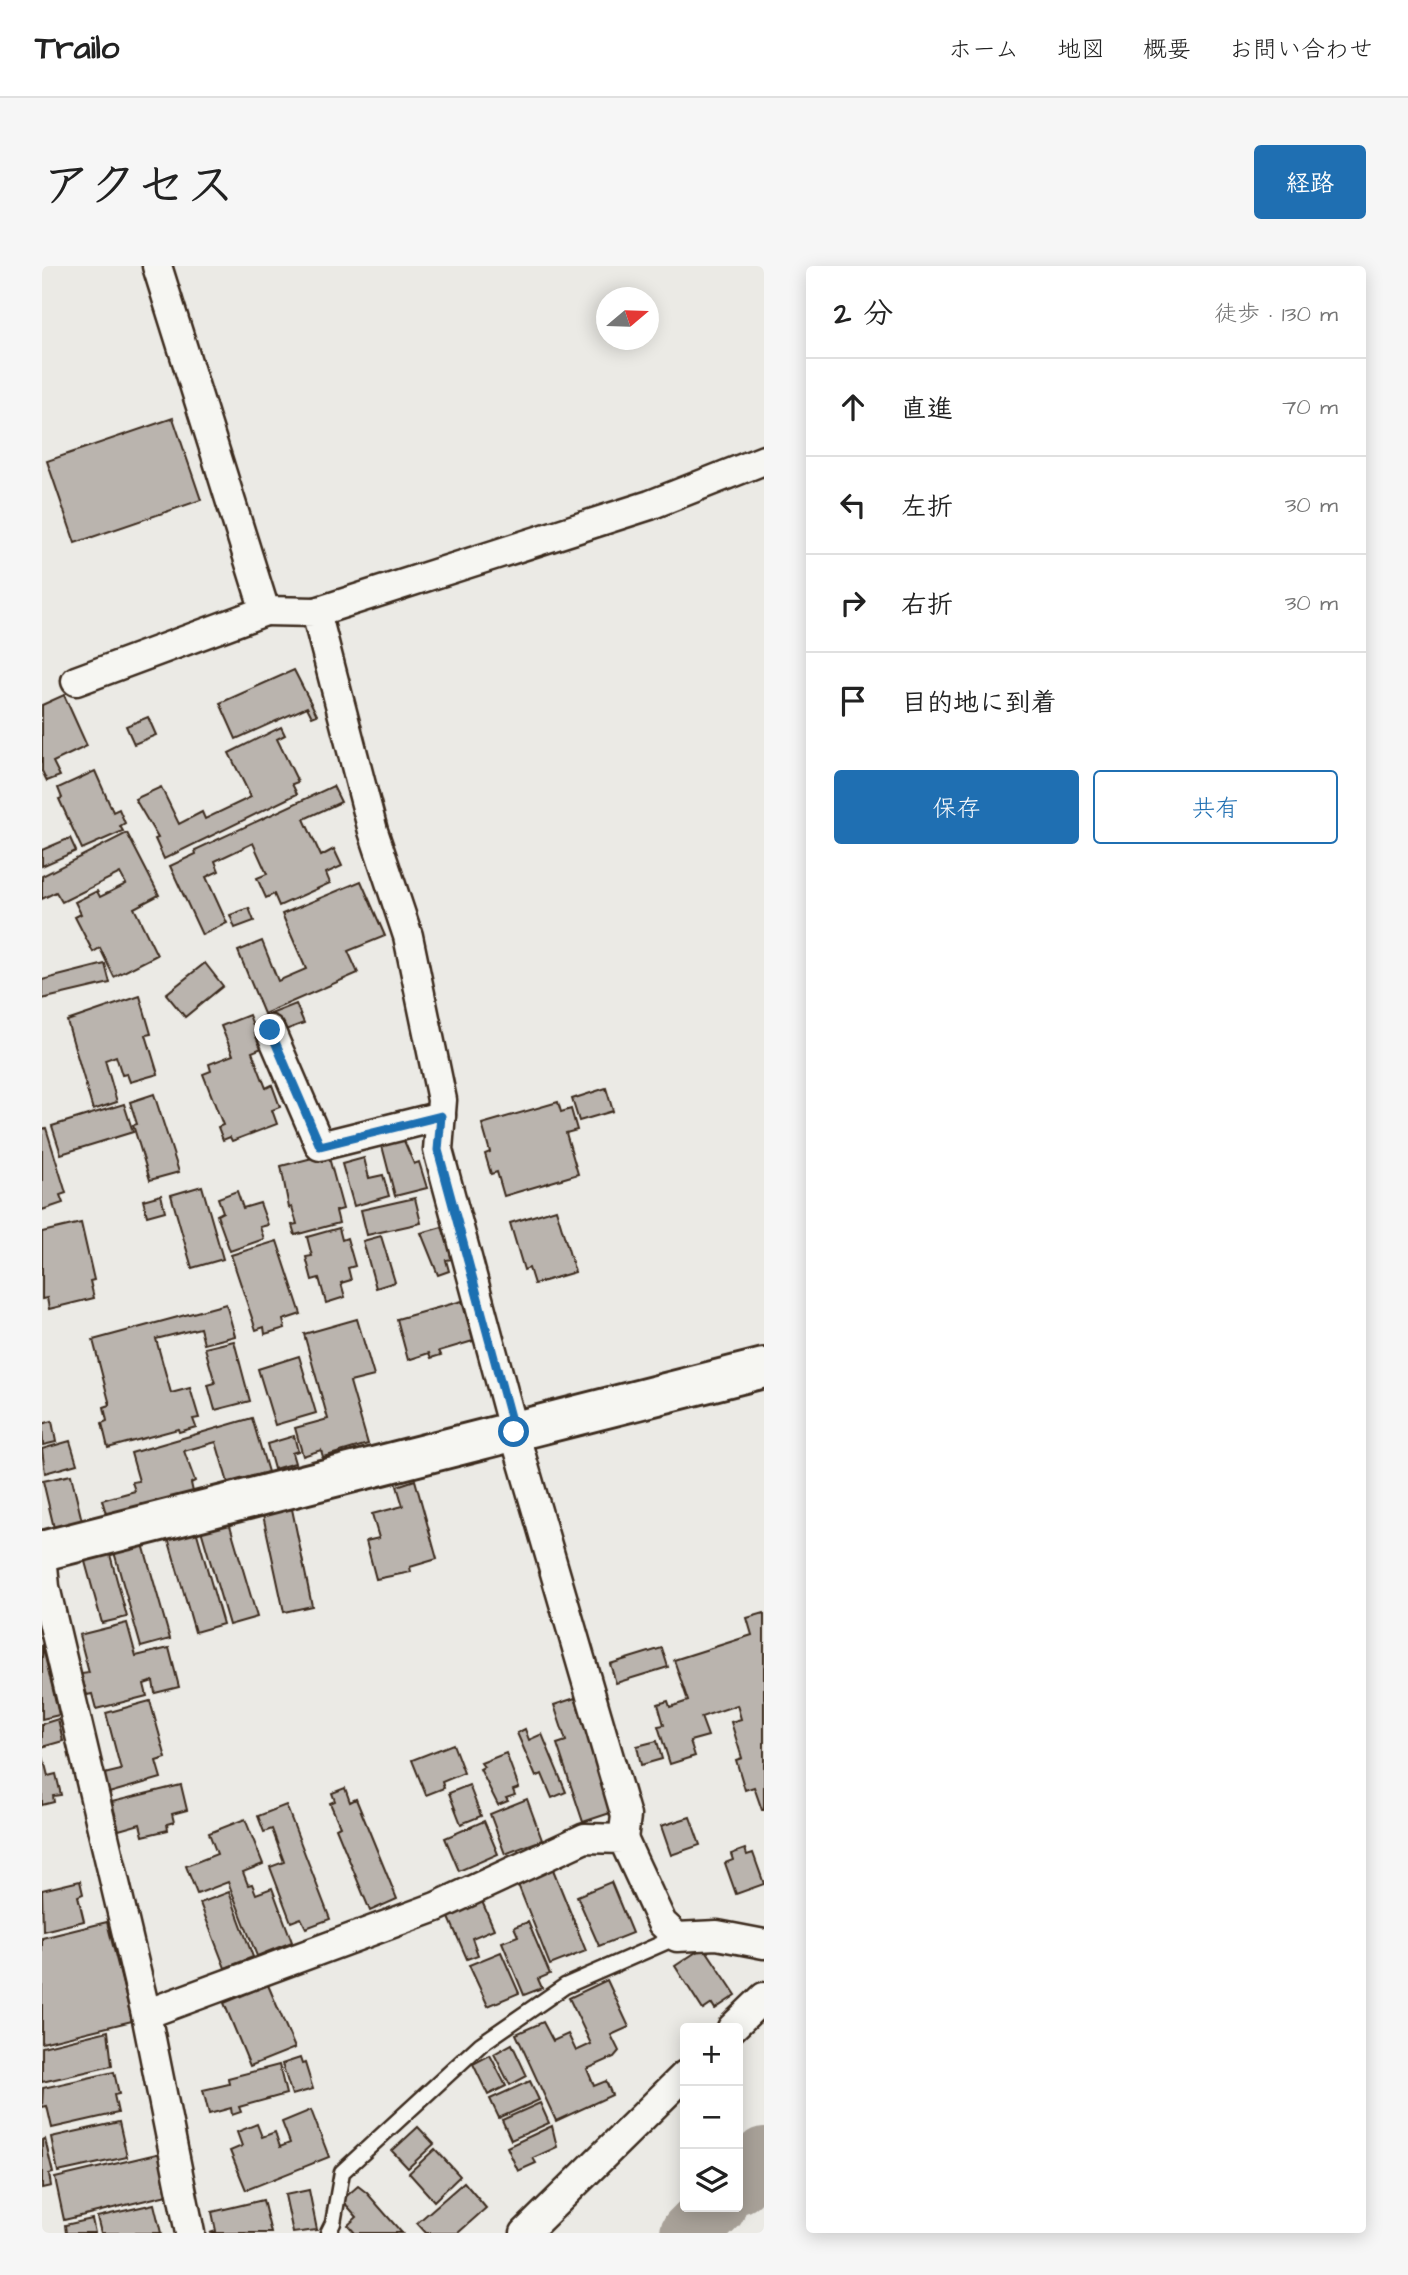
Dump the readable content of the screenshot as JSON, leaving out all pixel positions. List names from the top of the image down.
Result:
{
  "north": "right",
  "page": {
    "header": "Trailo",
    "nav": [
      "ホーム",
      "地図",
      "概要",
      "お問い合わせ"
    ],
    "title": "アクセス",
    "buttons": [
      "経路",
      ["保存", "共有"]
    ],
    "heading": ["2 分", "徒歩 · 130 m"],
    "list": [
      ["直進", "70 m"],
      ["左折", "30 m"],
      ["右折", "30 m"],
      "目的地に到着"
    ],
    "map_buttons": ["+", "−"]
  }
}
